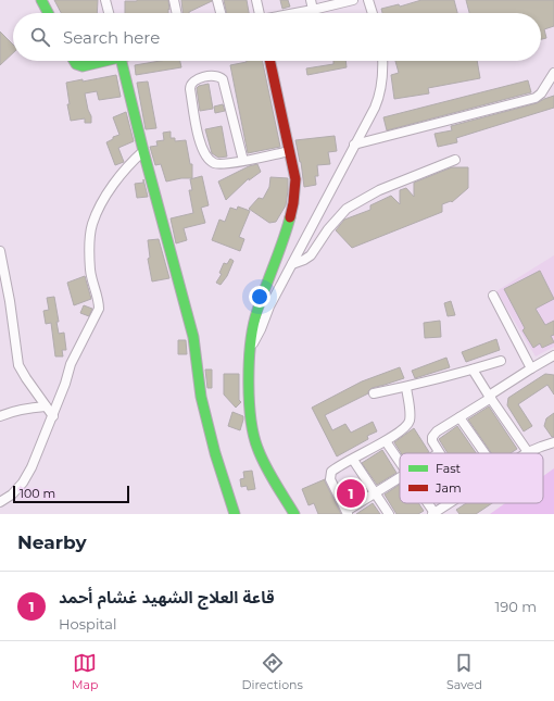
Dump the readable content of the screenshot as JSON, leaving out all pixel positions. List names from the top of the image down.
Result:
{
  "legend": ["Fast", "Jam"],
  "scale_bar": "100 m",
  "page": {
    "search": "Search here",
    "pins": "1",
    "scale": "100 m",
    "heading": "Nearby",
    "list": [
      {
        "mark": "1",
        "name": "قاعة العلاج الشهيد غشام أحمد",
        "note": "Hospital",
        "value": "190 m"
      }
    ],
    "nav": ["Map", "Directions", "Saved"]
  }
}
